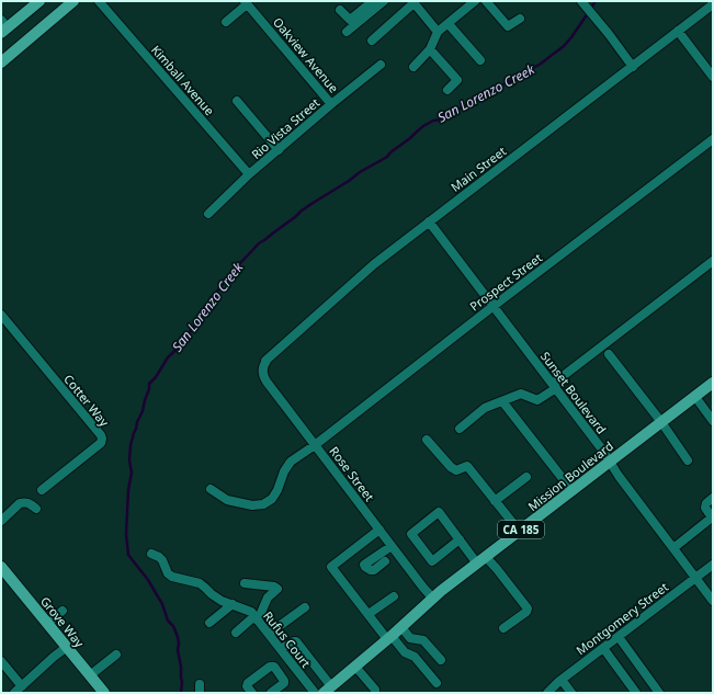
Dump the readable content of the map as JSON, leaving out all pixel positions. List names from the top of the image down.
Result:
{
  "streets": {
    "main road": ["Mission Boulevard", "CA 185", "Grove Way"],
    "street": [
      "Oakview Avenue",
      "Kimball Avenue",
      "Rio Vista Street",
      "Main Street",
      "Prospect Street",
      "Sunset Boulevard",
      "Cotter Way",
      "Rose Street",
      "Montgomery Street",
      "Rufus Court"
    ]
  },
  "crossings": [
    ["Oakview Avenue", "Rio Vista Street"],
    ["Kimball Avenue", "Rio Vista Street"],
    ["Main Street", "Sunset Boulevard"],
    ["Main Street", "Rose Street"],
    ["Prospect Street", "Sunset Boulevard"],
    ["Prospect Street", "Rose Street"],
    ["Sunset Boulevard", "Mission Boulevard"],
    ["Sunset Boulevard", "Montgomery Street"],
    ["Rose Street", "Mission Boulevard"]
  ],
  "water": ["San Lorenzo Creek"]
}
